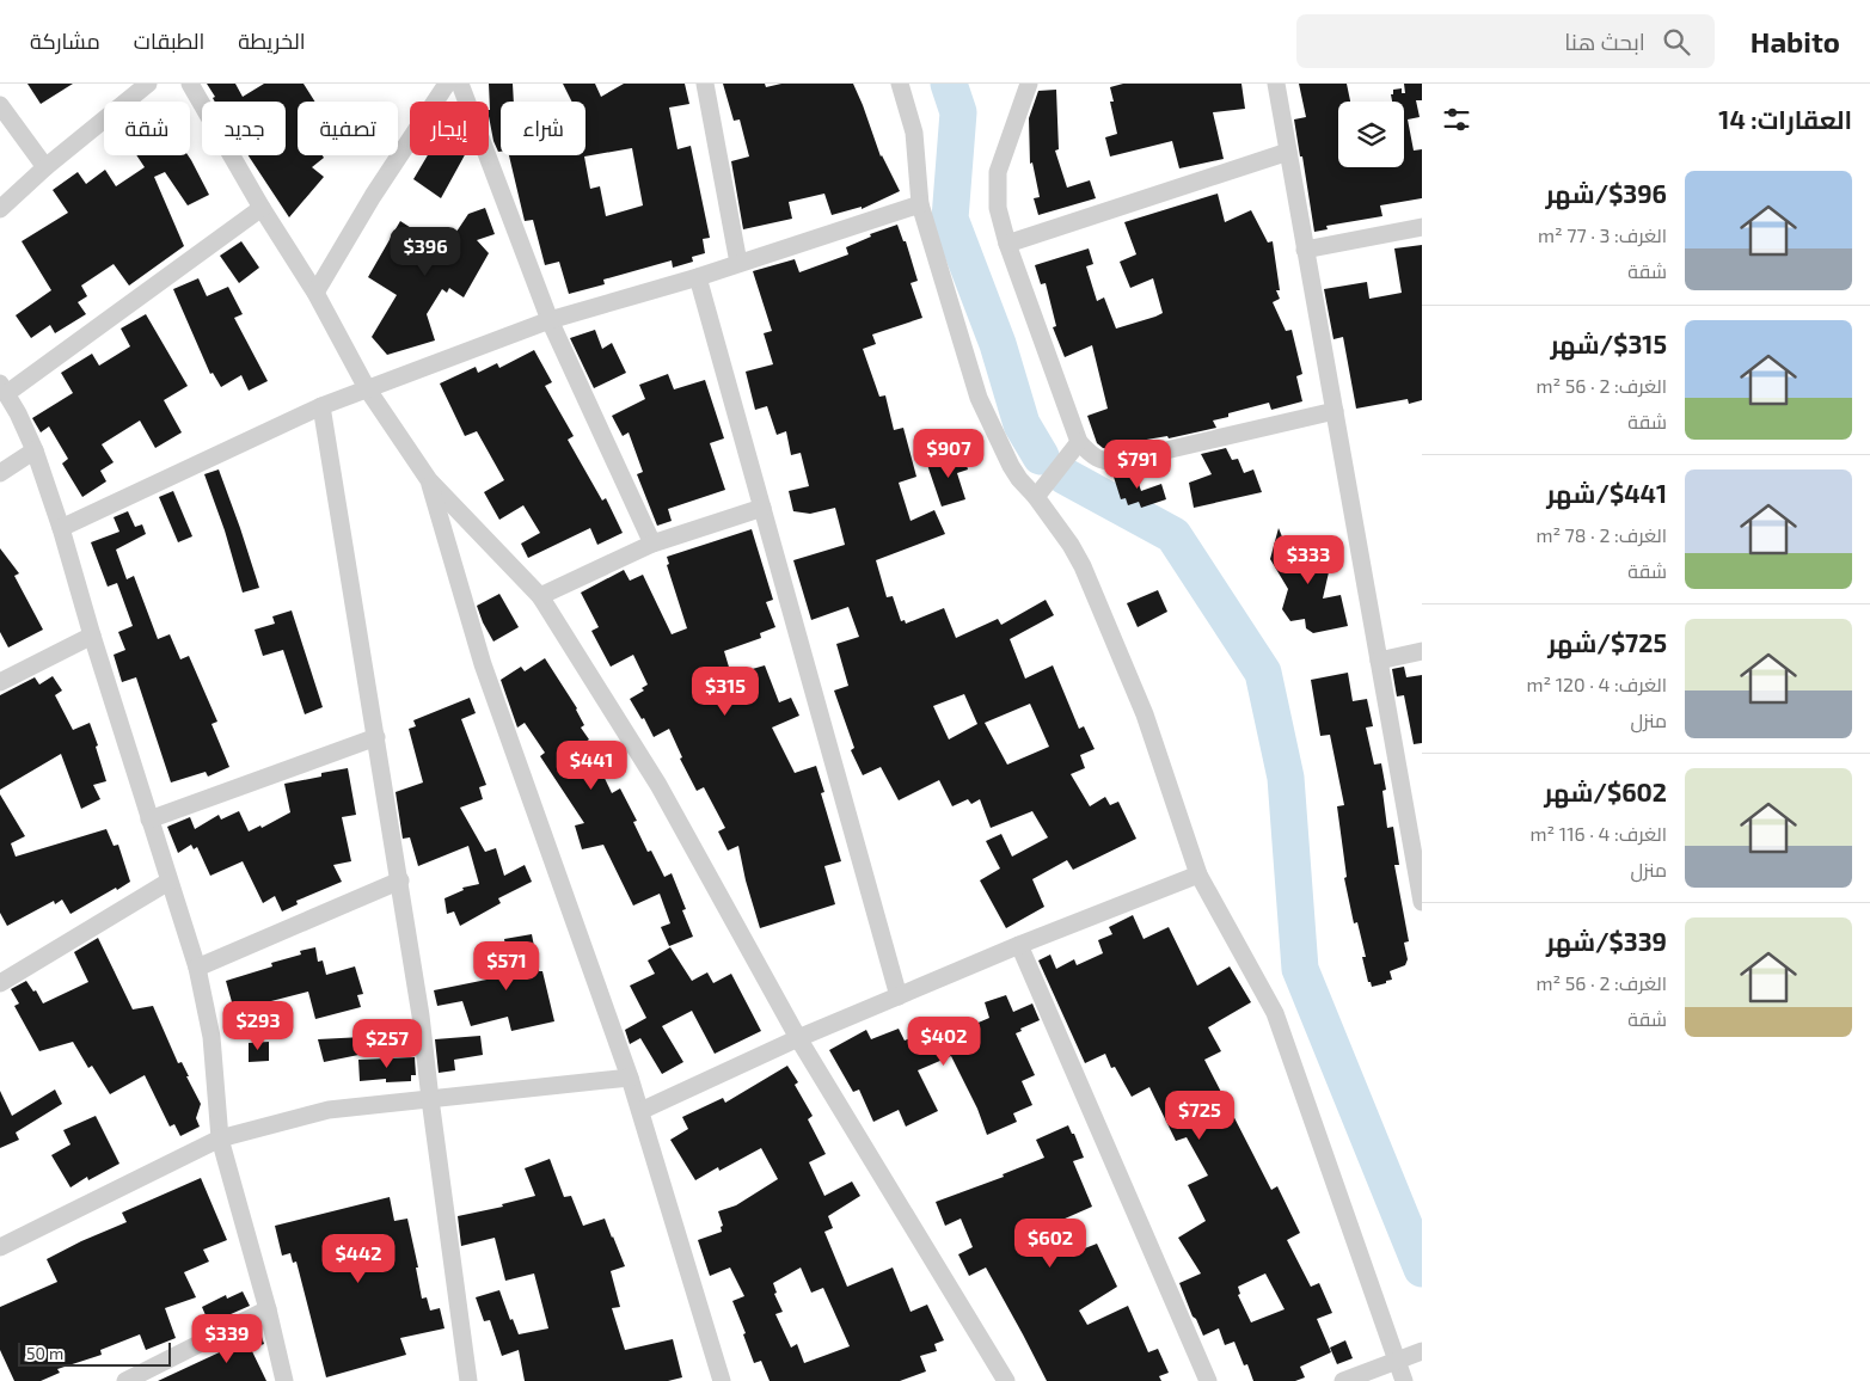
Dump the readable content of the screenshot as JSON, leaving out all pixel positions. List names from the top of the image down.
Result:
{
  "scale_bar": "50 m",
  "page": {
    "header": "Habito",
    "search": "ابحث هنا",
    "nav": ["الخريطة", "الطبقات", "مشاركة"],
    "heading": "العقارات: 14",
    "chip": [
      "شراء",
      "إيجار",
      "تصفية",
      "جديد",
      "شقة"
    ],
    "list": [
      {
        "name": "$396/شهر",
        "note": "الغرف: 3 · 77 m² · شقة"
      },
      {
        "name": "$315/شهر",
        "note": "الغرف: 2 · 56 m² · شقة"
      },
      {
        "name": "$441/شهر",
        "note": "الغرف: 2 · 78 m² · شقة"
      },
      {
        "name": "$725/شهر",
        "note": "الغرف: 4 · 120 m² · منزل"
      },
      {
        "name": "$602/شهر",
        "note": "الغرف: 4 · 116 m² · منزل"
      },
      {
        "name": "$339/شهر",
        "note": "الغرف: 2 · 56 m² · شقة"
      }
    ],
    "price": [
      "$396",
      "$907",
      "$791",
      "$333",
      "$315",
      "$441",
      "$571",
      "$293",
      "$402",
      "$257",
      "$725",
      "$602",
      "$442",
      "$339"
    ],
    "scale": "50 m"
  }
}
